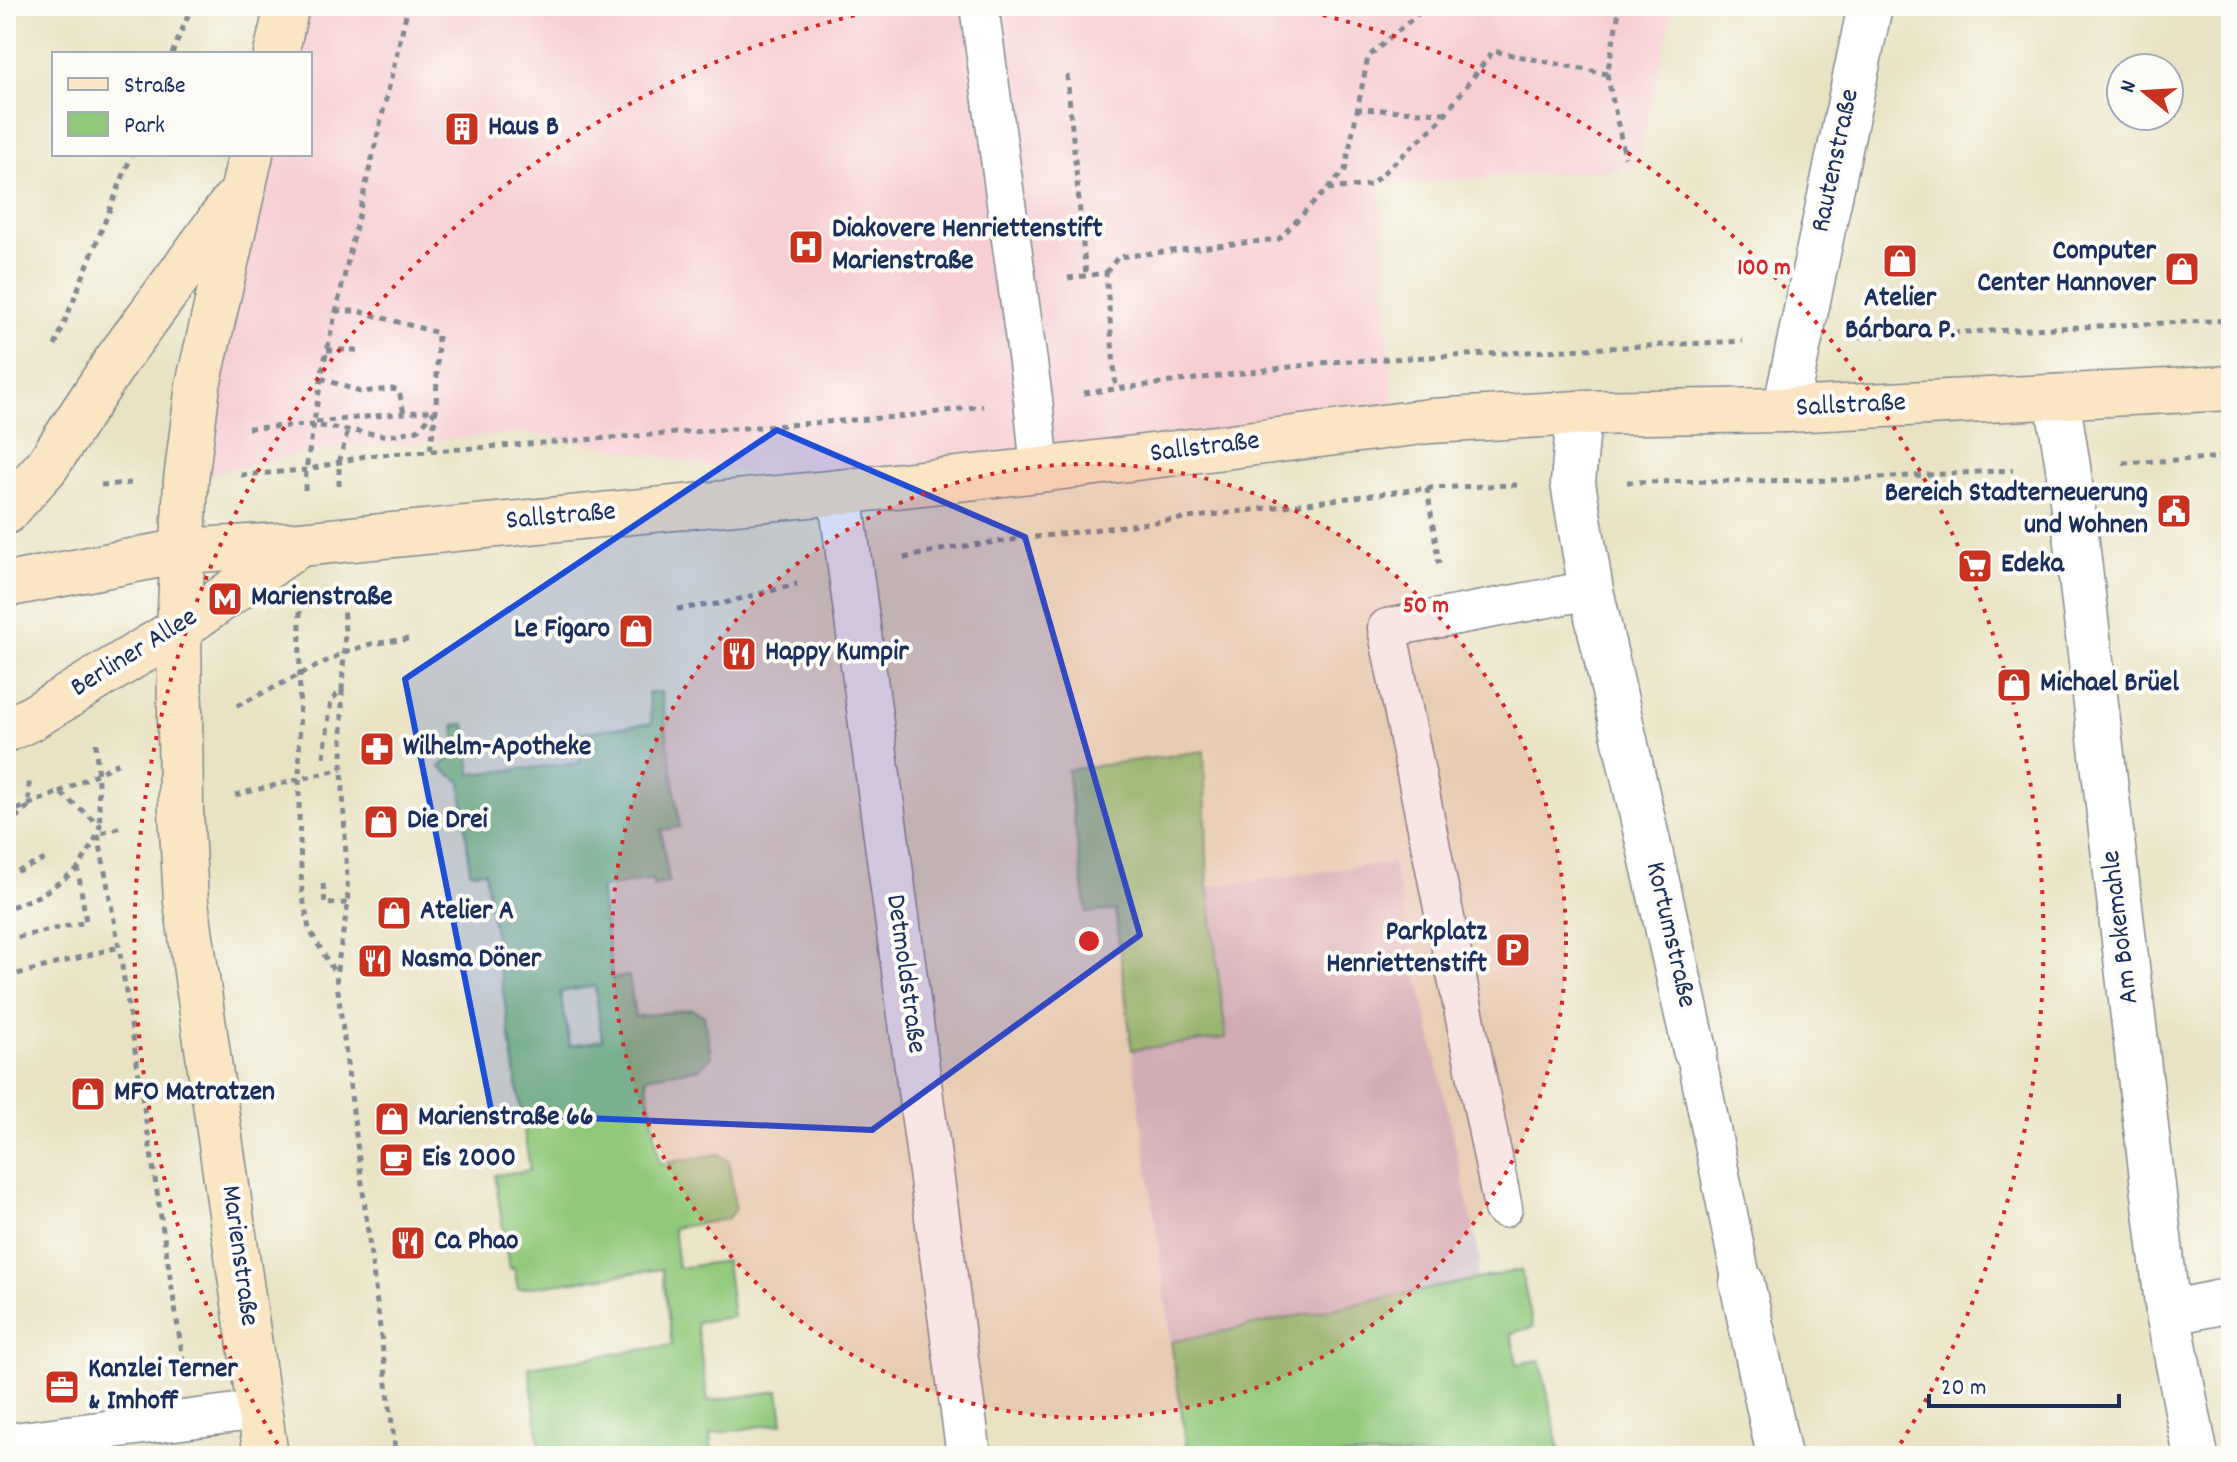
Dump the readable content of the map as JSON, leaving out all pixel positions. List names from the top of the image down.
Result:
{
  "streets": {
    "street": [
      "Rautenstraße",
      "Sallstraße",
      "Berliner Allee",
      "Am Bokemahle",
      "Kortumstraße",
      "Detmoldstraße",
      "Marienstraße"
    ]
  },
  "crossings": [
    ["Rautenstraße", "Sallstraße"],
    ["Sallstraße", "Berliner Allee"],
    ["Sallstraße", "Am Bokemahle"],
    ["Sallstraße", "Kortumstraße"],
    ["Sallstraße", "Detmoldstraße"],
    ["Sallstraße", "Marienstraße"],
    ["Berliner Allee", "Marienstraße"]
  ],
  "places": {
    "building": ["Haus B"],
    "hospital": ["Diakovere Henriettenstift Marienstraße"],
    "shop": [
      "Atelier Bárbara P.",
      "Computer Center Hannover",
      "Le Figaro",
      "Michael Brüel",
      "Die Drei",
      "Atelier A",
      "MFO Matratzen",
      "Marienstraße 66"
    ],
    "public building": ["Bereich Stadterneuerung und Wohnen"],
    "supermarket": ["Edeka"],
    "metro station": ["Marienstraße"],
    "restaurant": ["Happy Kumpir", "Nasma Döner", "Ca Phao"],
    "pharmacy": ["Wilhelm-Apotheke"],
    "parking": ["Parkplatz Henriettenstift"],
    "cafe": ["Eis 2000"],
    "office": ["Kanzlei Terner & Imhoff"]
  },
  "legend": ["Straße", "Park"],
  "scale_bar": "20 m",
  "north": "left",
  "rings": ["100 m", "50 m"]
}
